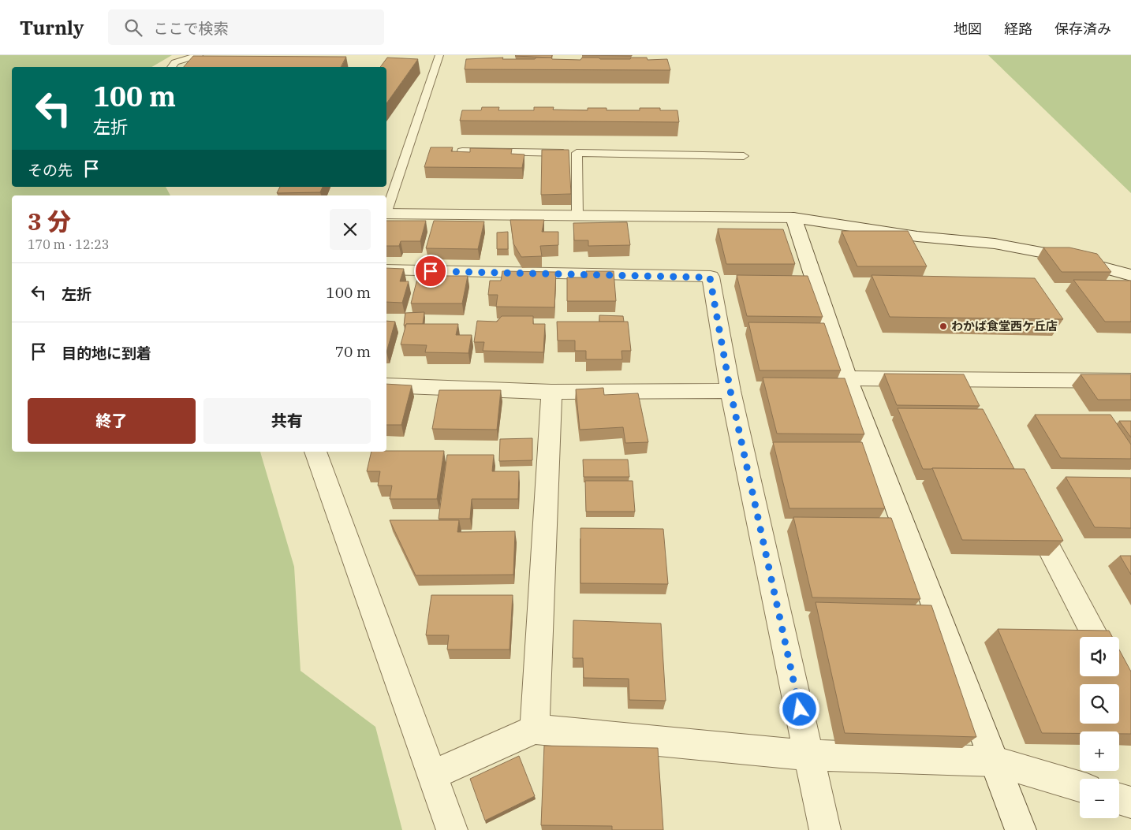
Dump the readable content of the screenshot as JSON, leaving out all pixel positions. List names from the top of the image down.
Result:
{
  "places": ["わかば食堂西ケ丘店"],
  "page": {
    "header": "Turnly",
    "search": "ここで検索",
    "nav": ["地図", "経路", "保存済み"],
    "turn": ["100 m", "左折"],
    "then": "その先",
    "heading": ["3 分", "170 m · 12:23"],
    "list": [
      {
        "name": "左折",
        "value": "100 m"
      },
      {
        "name": "目的地に到着",
        "value": "70 m"
      }
    ],
    "buttons": ["終了", "共有"],
    "map_buttons": ["+", "−"]
  }
}
